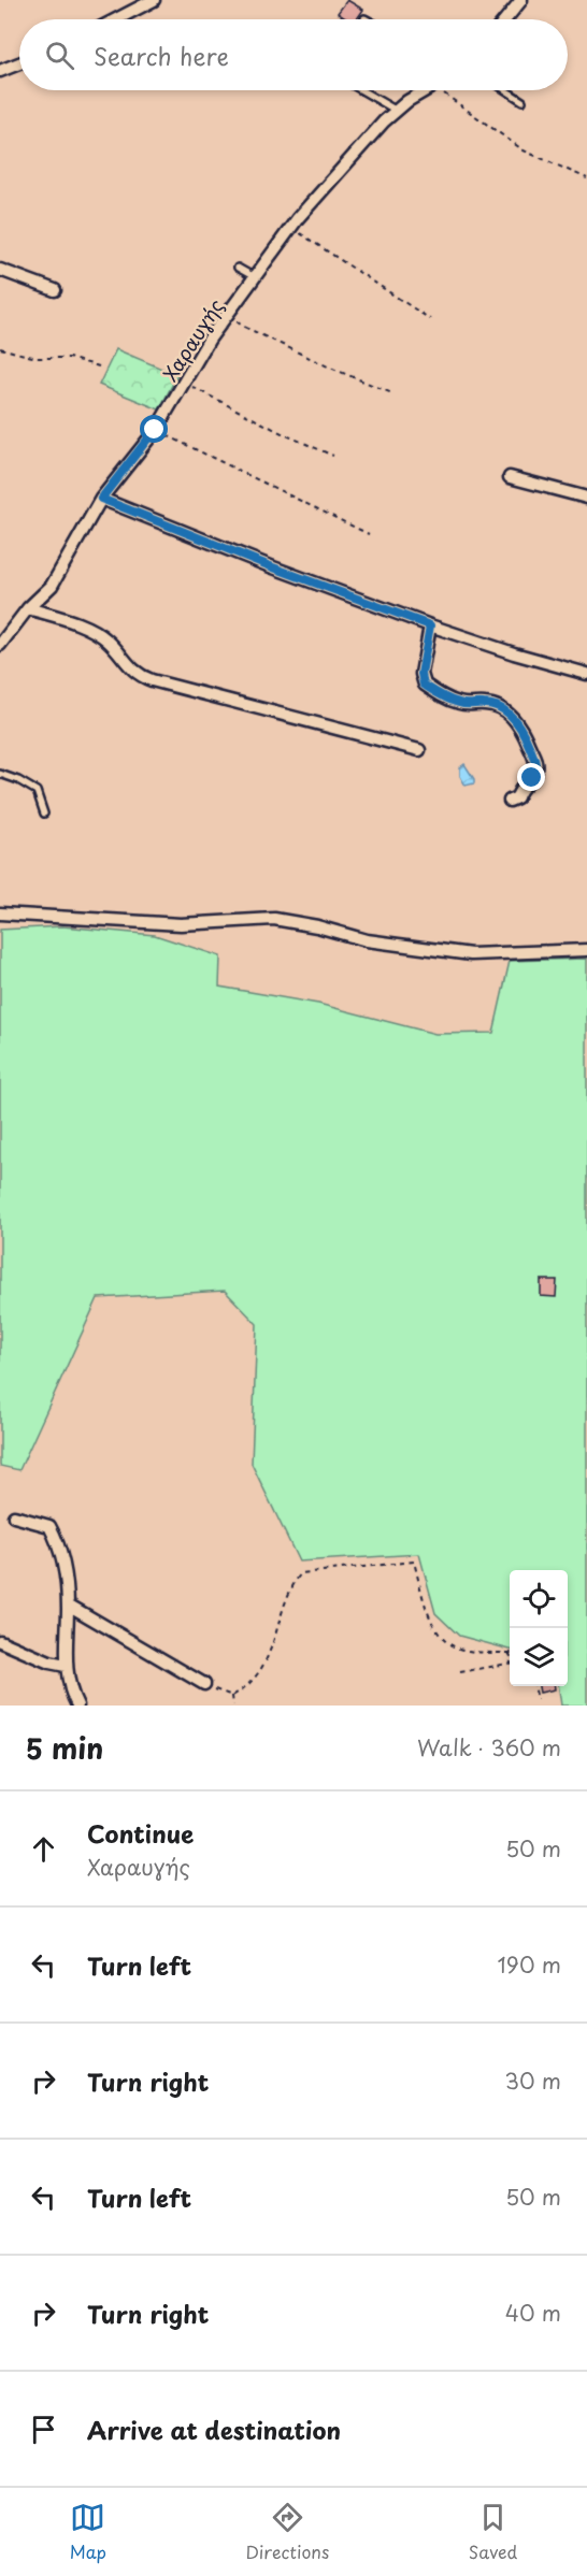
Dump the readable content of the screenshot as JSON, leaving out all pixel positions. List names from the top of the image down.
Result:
{
  "streets": {
    "street": ["Χαραυγής"]
  },
  "page": {
    "search": "Search here",
    "heading": ["5 min", "Walk · 360 m"],
    "list": [
      ["Continue", "Χαραυγής", "50 m"],
      ["Turn left", "190 m"],
      ["Turn right", "30 m"],
      ["Turn left", "50 m"],
      ["Turn right", "40 m"],
      "Arrive at destination"
    ],
    "nav": ["Map", "Directions", "Saved"]
  }
}
